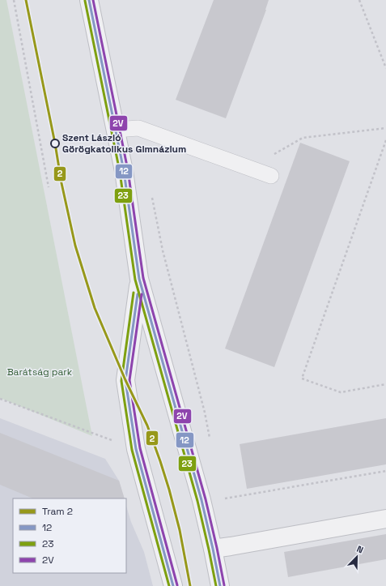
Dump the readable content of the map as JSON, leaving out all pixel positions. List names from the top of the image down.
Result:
{
  "parks": ["Barátság park"],
  "places": ["Szent László Görögkatolikus Gimnázium"],
  "lines": [
    "tram line 2",
    "transit line 12",
    "transit line 2V",
    "transit line 23"
  ],
  "legend": [
    "Tram 2",
    "12",
    "23",
    "2V"
  ],
  "north": "top right"
}
